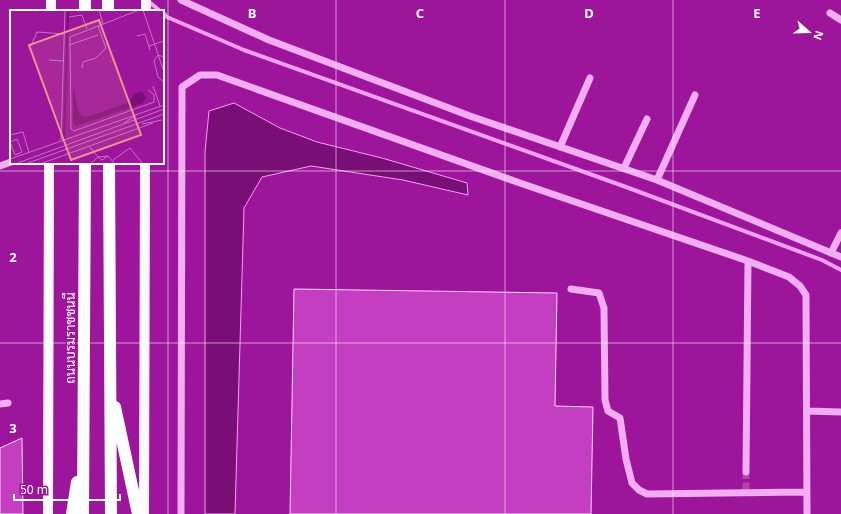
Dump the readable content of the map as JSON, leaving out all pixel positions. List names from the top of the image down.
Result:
{
  "streets": {
    "highway": ["ถนนบรมราชชนนี"]
  },
  "scale_bar": "50 m",
  "north": "right",
  "grid": {
    "columns": [
      "B",
      "C",
      "D",
      "E"
    ],
    "rows": ["2", "3"]
  }
}
